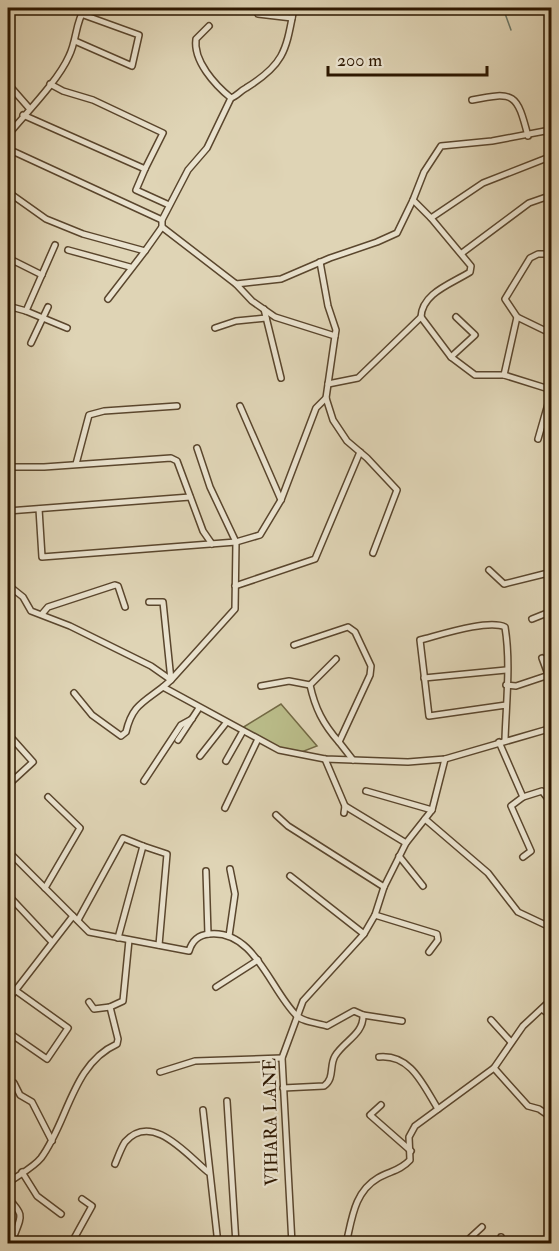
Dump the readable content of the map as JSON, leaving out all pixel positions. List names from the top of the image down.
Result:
{
  "streets": {
    "street": ["VIHARA LANE"]
  },
  "scale_bar": "200 m"
}
